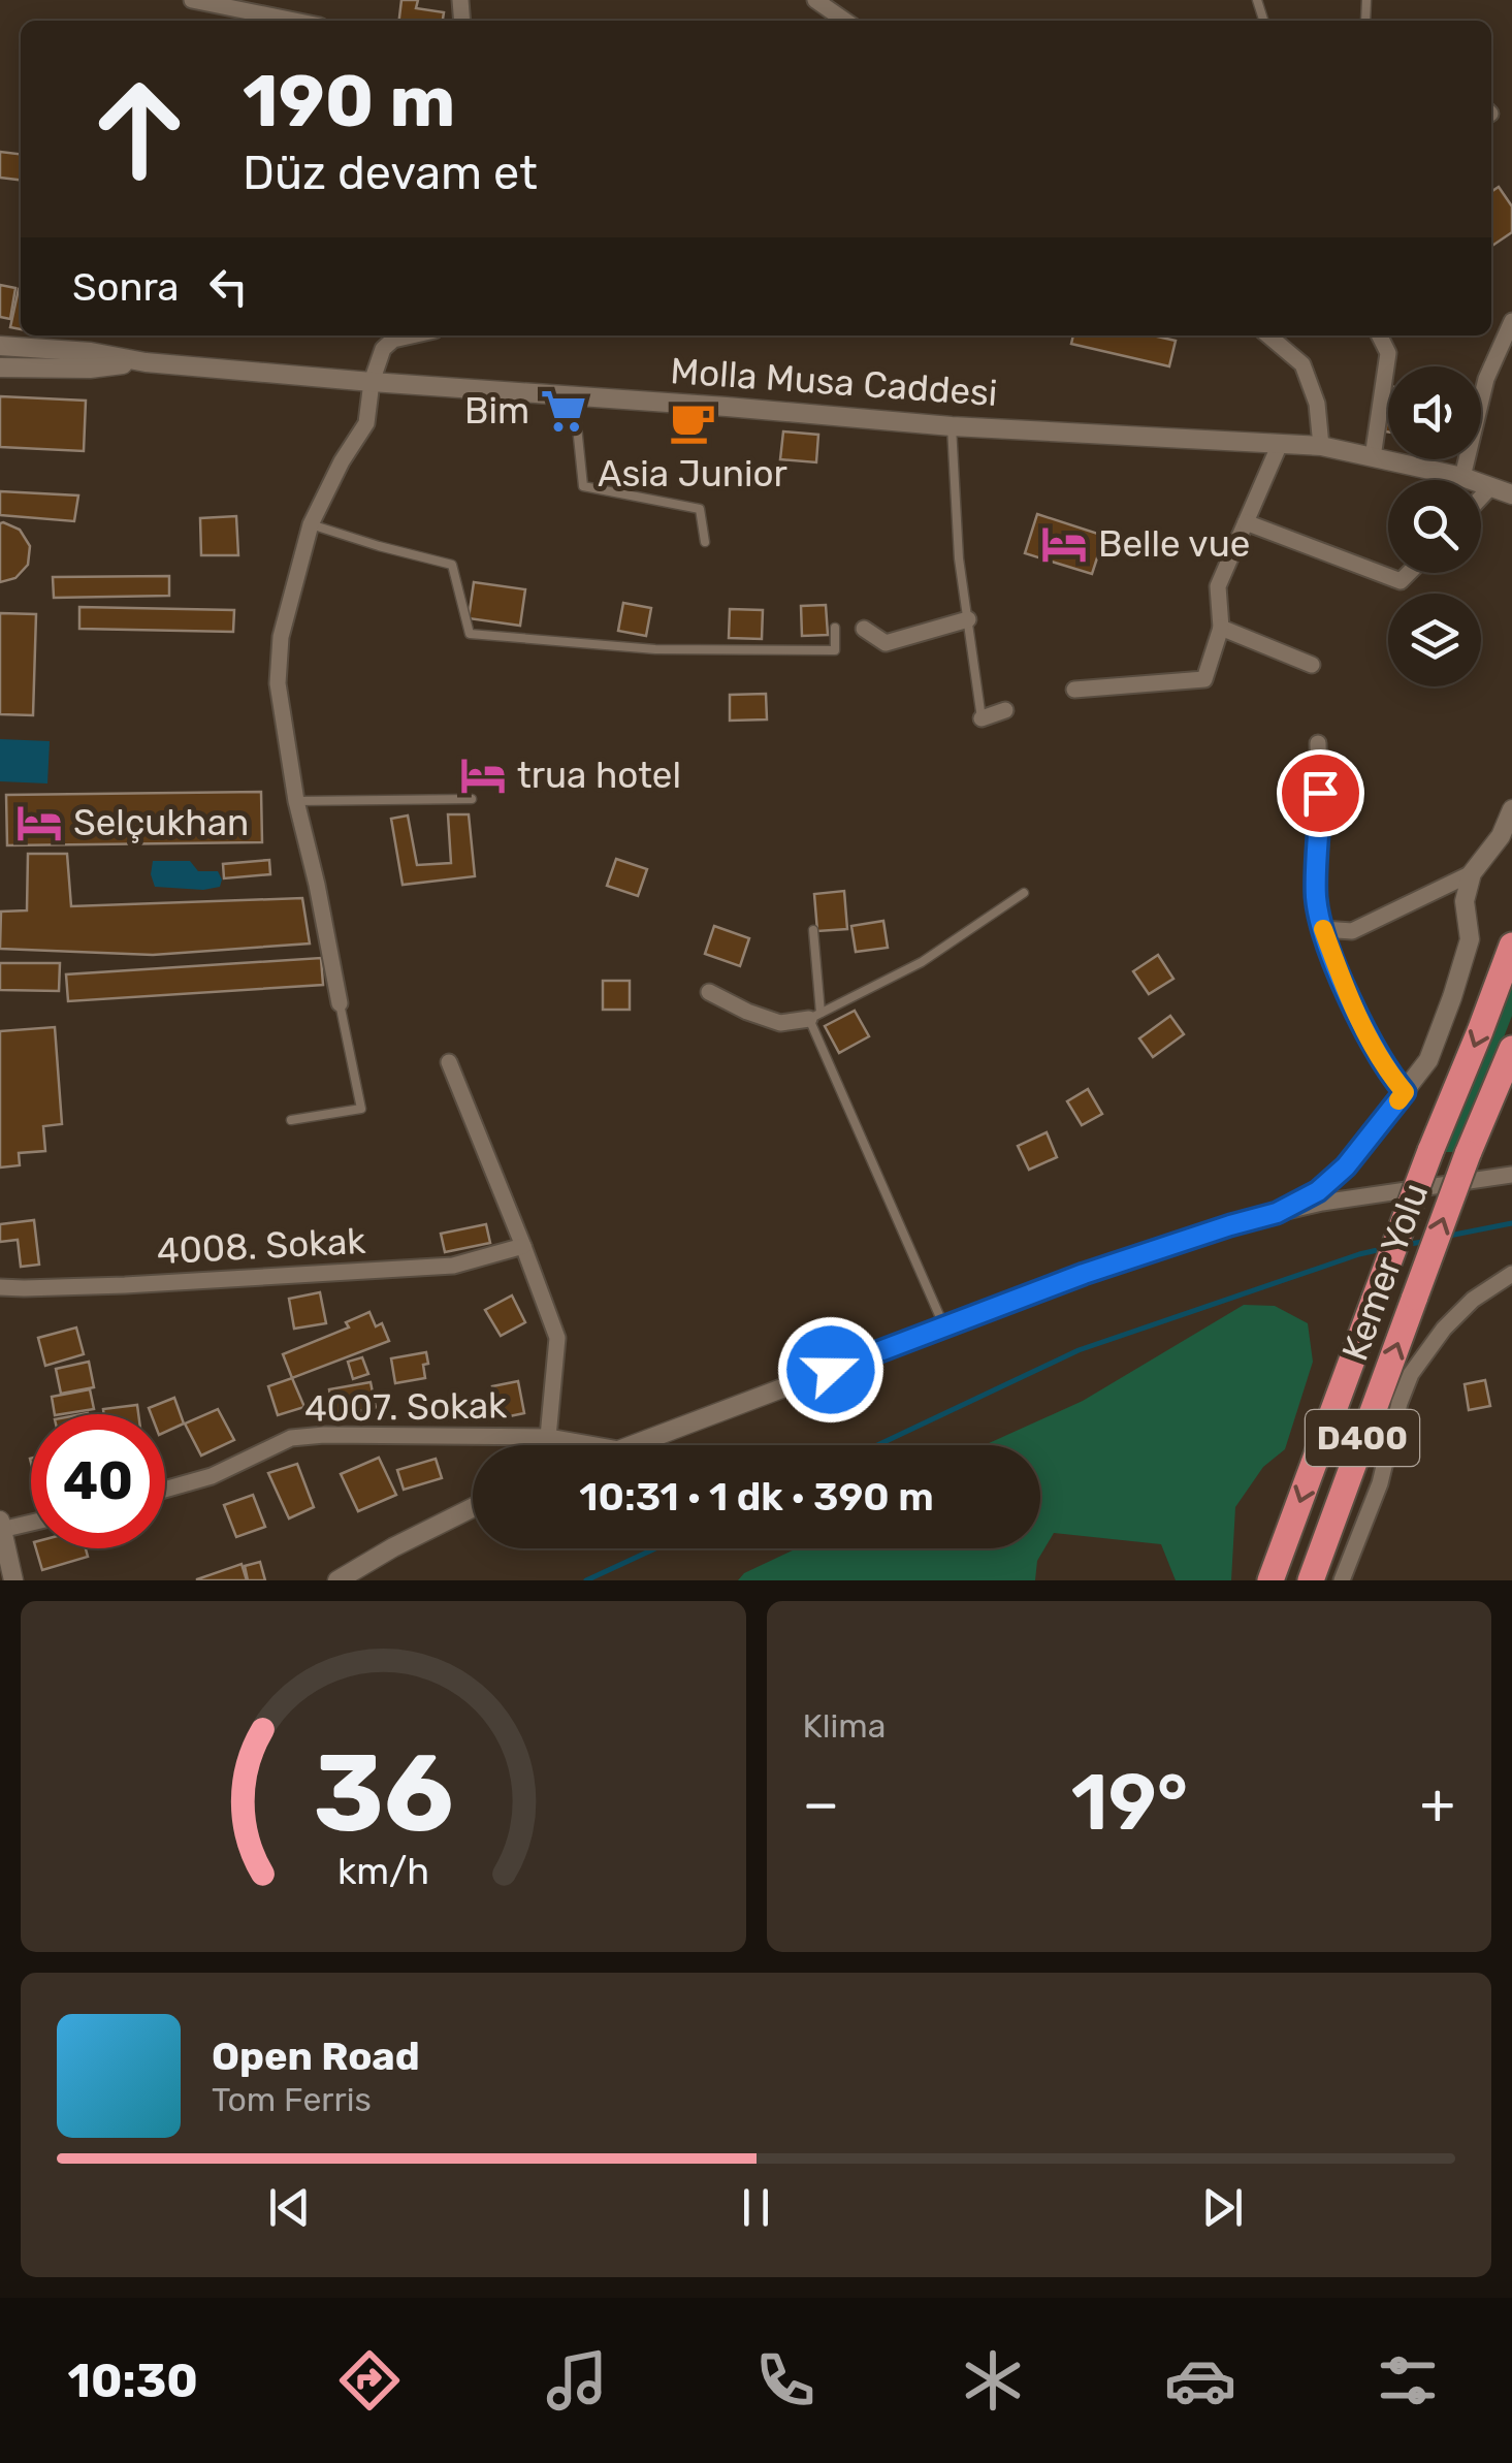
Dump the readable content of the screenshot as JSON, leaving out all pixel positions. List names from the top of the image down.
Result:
{
  "streets": {
    "highway": ["Kemer Yolu", "D400"],
    "street": ["Molla Musa Caddesi", "4008. Sokak", "4007. Sokak"]
  },
  "places": {
    "supermarket": ["Bim"],
    "cafe": ["Asia Junior"],
    "hotel": ["Belle vue", "trua hotel", "Selçukhan"]
  },
  "page": {
    "turn": ["190 m", "Düz devam et"],
    "then": "Sonra",
    "limit": "40",
    "trip": "10:31 · 1 dk · 390 m",
    "tile": "Klima",
    "heat": ["−", "19°", "+"],
    "song": ["Open Road", "Tom Ferris"],
    "tabs": "10:30",
    "gauge": ["36", "km/h"]
  }
}
